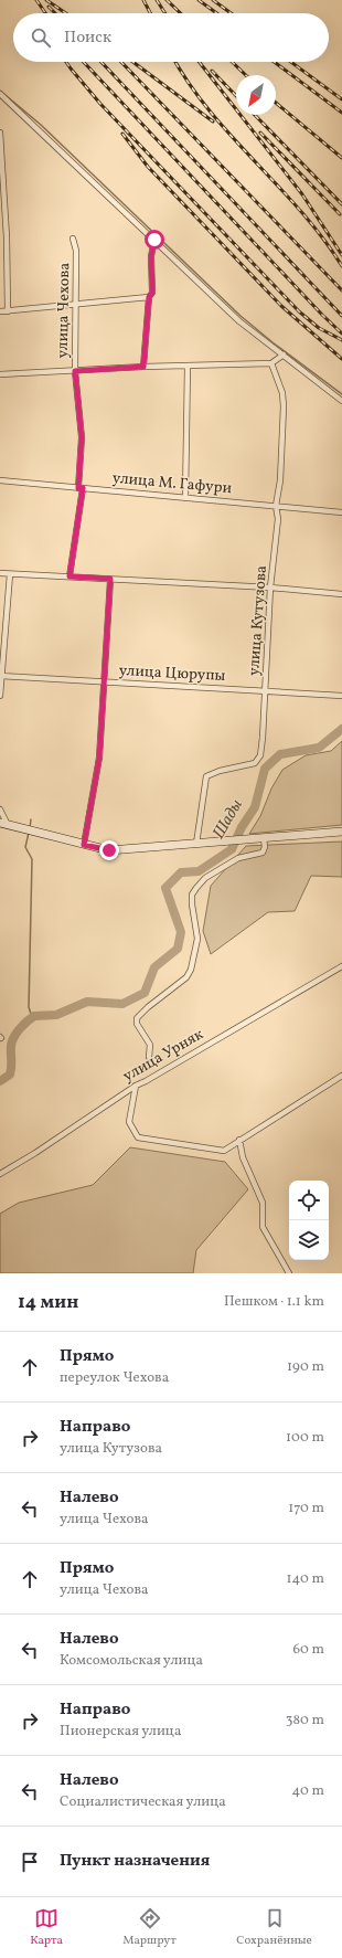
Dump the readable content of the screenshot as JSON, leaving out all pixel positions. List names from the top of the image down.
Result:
{
  "streets": {
    "street": [
      "улица Чехова",
      "улица М. Гафури",
      "улица Кутузова",
      "улица Цюрупы",
      "улица Урняк"
    ]
  },
  "crossings": [
    ["улица Чехова", "улица М. Гафури"],
    ["улица М. Гафури", "улица Кутузова"],
    ["улица Кутузова", "улица Цюрупы"]
  ],
  "water": ["Шады"],
  "north": "bottom left",
  "page": {
    "search": "Поиск",
    "heading": ["14 мин", "Пешком · 1.1 km"],
    "list": [
      ["Прямо", "переулок Чехова", "190 m"],
      ["Направо", "улица Кутузова", "100 m"],
      ["Налево", "улица Чехова", "170 m"],
      ["Прямо", "улица Чехова", "140 m"],
      ["Налево", "Комсомольская улица", "60 m"],
      ["Направо", "Пионерская улица", "380 m"],
      ["Налево", "Социалистическая улица", "40 m"],
      "Пункт назначения"
    ],
    "nav": ["Карта", "Маршрут", "Сохранённые"]
  }
}
